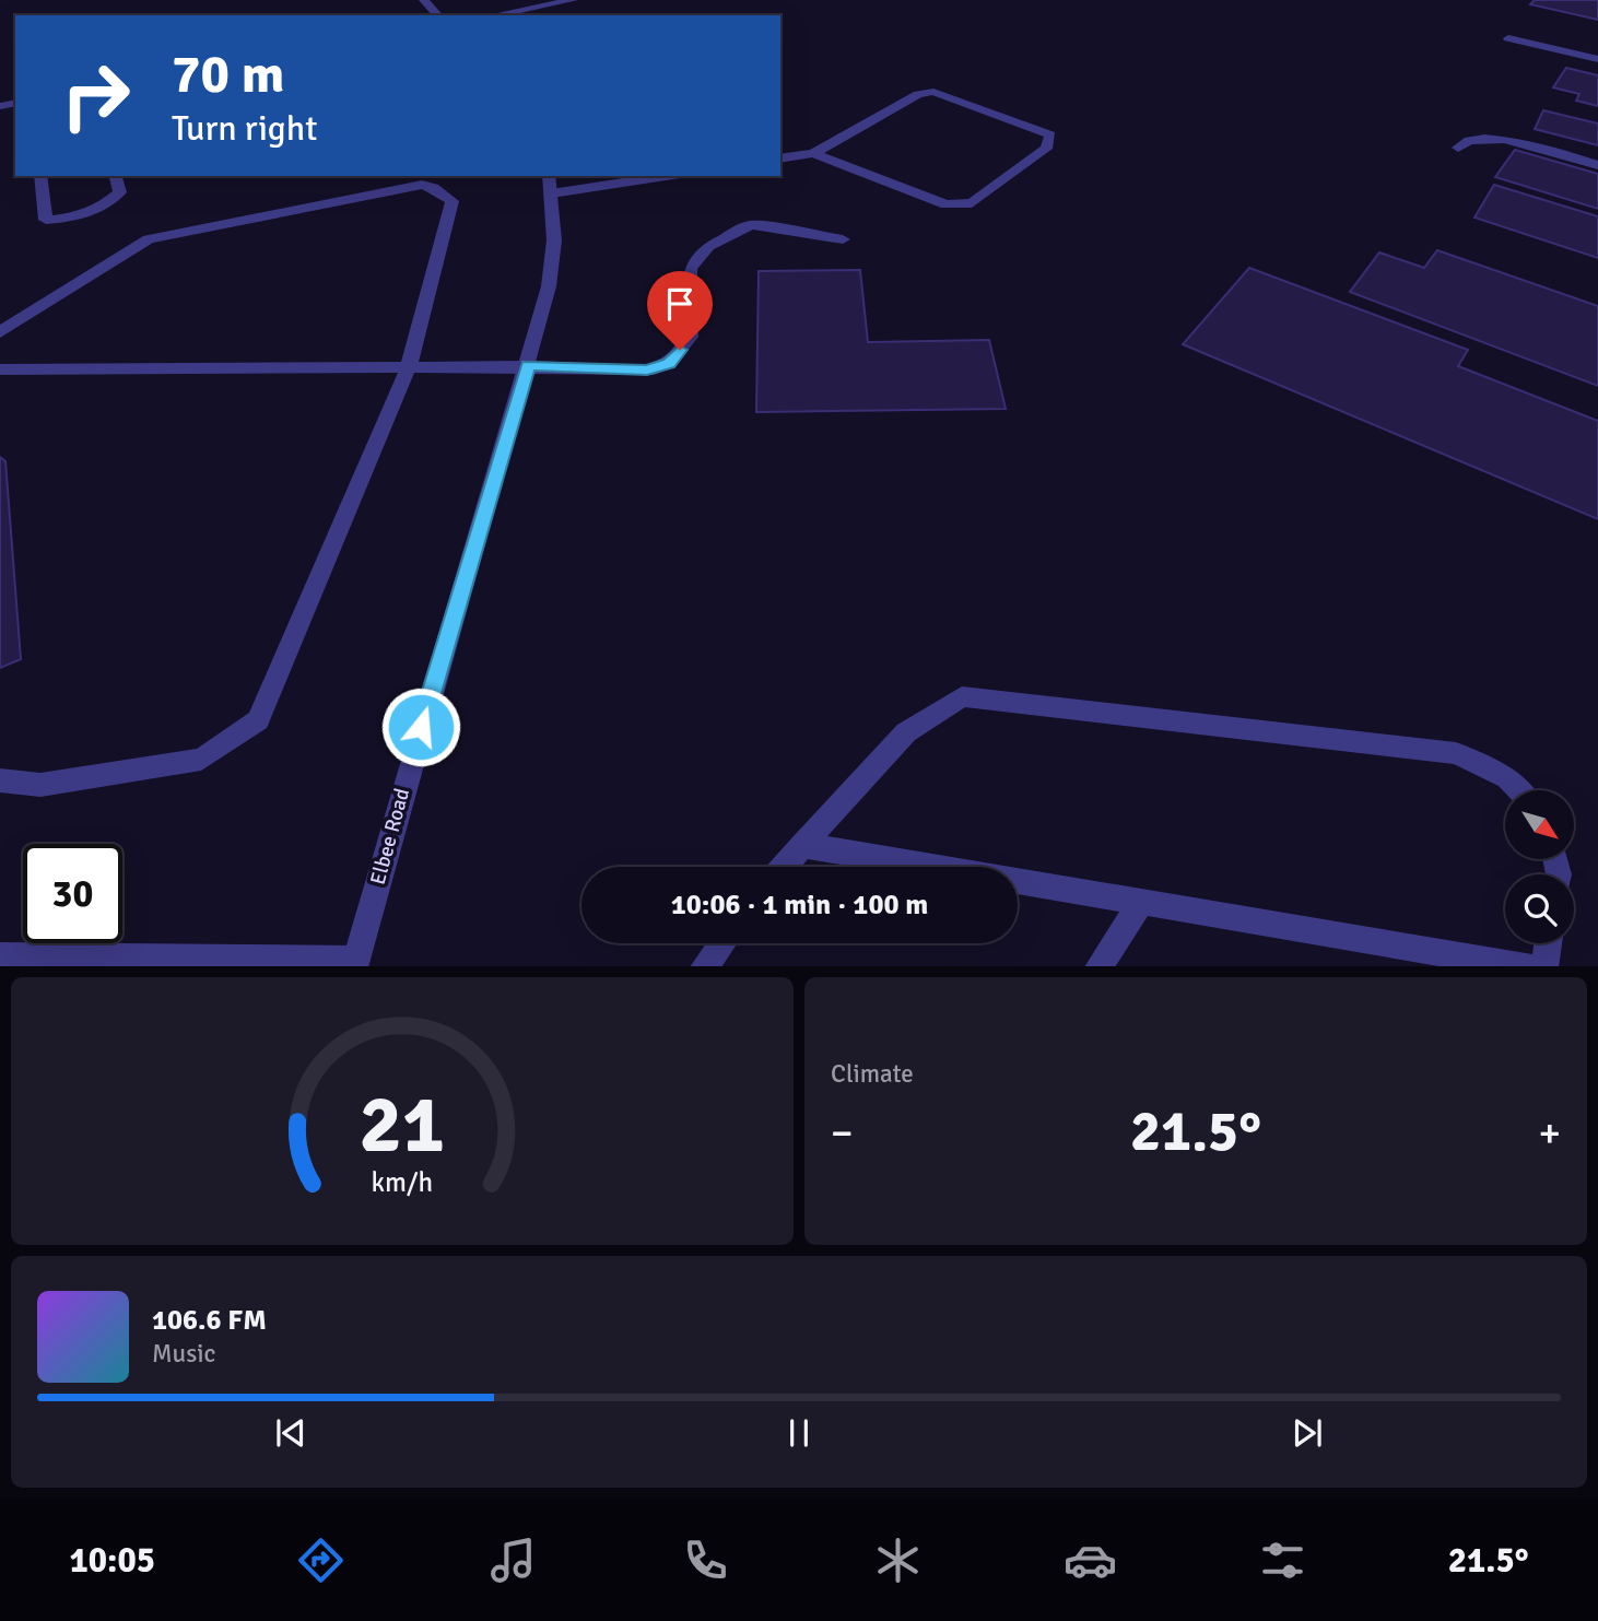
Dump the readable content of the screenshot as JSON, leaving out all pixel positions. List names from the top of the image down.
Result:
{
  "streets": {
    "street": ["Elbee Road"]
  },
  "north": "bottom right",
  "page": {
    "turn": ["70 m", "Turn right"],
    "limit": "30",
    "trip": "10:06 · 1 min · 100 m",
    "tile": "Climate",
    "heat": ["−", "21.5°", "+"],
    "song": ["106.6 FM", "Music"],
    "tabs": ["10:05", "21.5°"],
    "gauge": ["21", "km/h"]
  }
}
